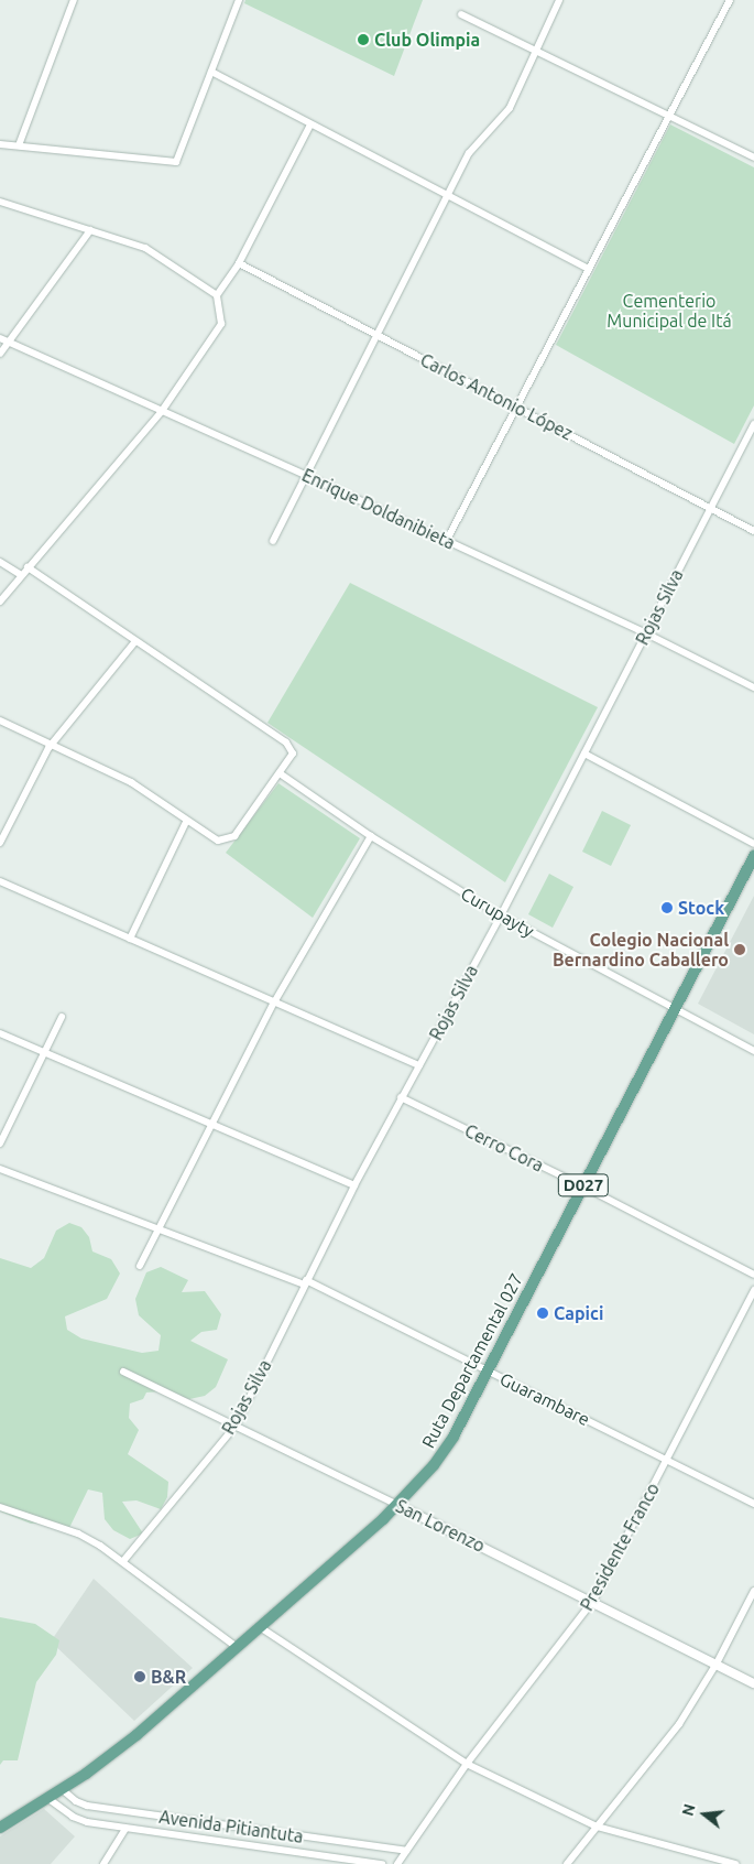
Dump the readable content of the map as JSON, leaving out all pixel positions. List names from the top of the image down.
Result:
{
  "streets": {
    "main road": ["D027", "Ruta Departamental 027"],
    "street": [
      "Carlos Antonio López",
      "Enrique Doldanibieta",
      "Rojas Silva",
      "Curupayty",
      "Cerro Cora",
      "Guarambare",
      "San Lorenzo",
      "Presidente Franco",
      "Avenida Pitiantuta"
    ]
  },
  "crossings": [
    ["Carlos Antonio López", "Rojas Silva"],
    ["Enrique Doldanibieta", "Rojas Silva"],
    ["Rojas Silva", "Curupayty"],
    ["Rojas Silva", "Cerro Cora"],
    ["Rojas Silva", "Guarambare"],
    ["Rojas Silva", "San Lorenzo"],
    ["Curupayty", "Ruta Departamental 027"],
    ["Cerro Cora", "Ruta Departamental 027"],
    ["Ruta Departamental 027", "Guarambare"],
    ["Ruta Departamental 027", "San Lorenzo"],
    ["Ruta Departamental 027", "Avenida Pitiantuta"],
    ["Guarambare", "Presidente Franco"],
    ["San Lorenzo", "Presidente Franco"],
    ["Presidente Franco", "Avenida Pitiantuta"]
  ],
  "parks": ["Cementerio Municipal de Itá"],
  "places": [
    "Club Olimpia",
    "Stock",
    "Colegio Nacional Bernardino Caballero",
    "Capici",
    "B&R"
  ],
  "north": "left"
}
